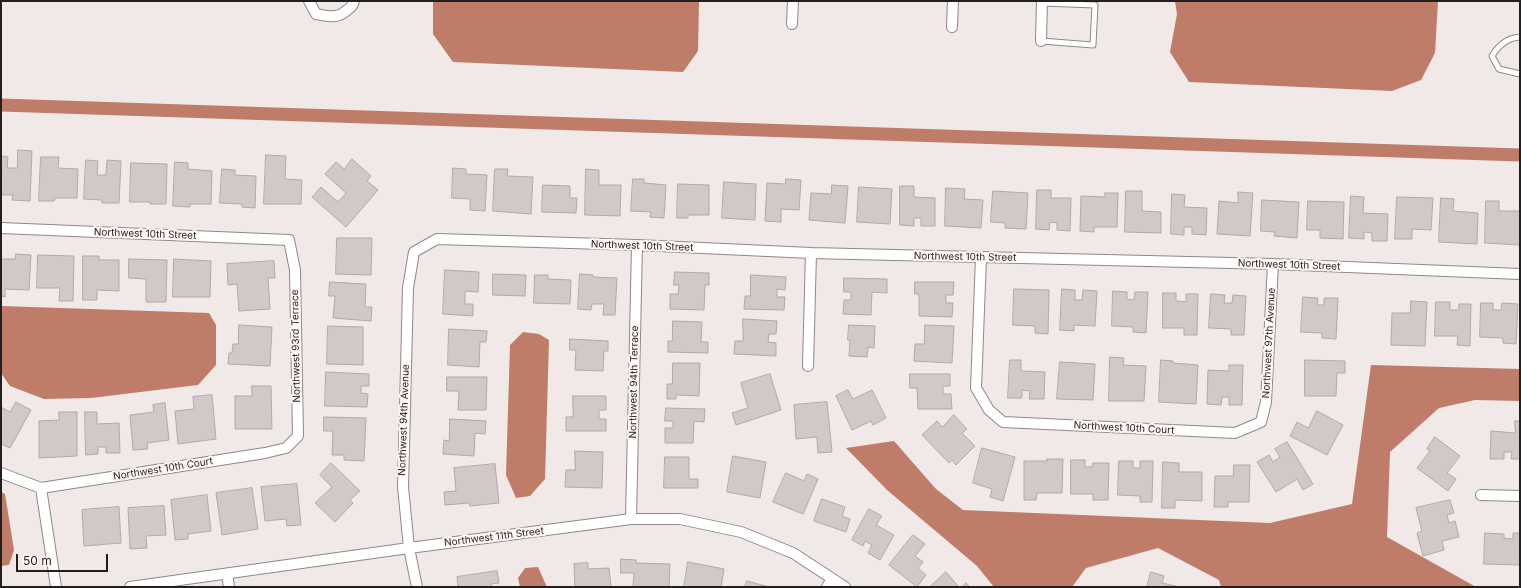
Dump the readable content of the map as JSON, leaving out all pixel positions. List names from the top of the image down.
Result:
{
  "streets": {
    "street": [
      "Northwest 10th Street",
      "Northwest 97th Avenue",
      "Northwest 93rd Terrace",
      "Northwest 94th Terrace",
      "Northwest 94th Avenue",
      "Northwest 10th Court",
      "Northwest 11th Street"
    ]
  },
  "crossings": [
    ["Northwest 10th Street", "Northwest 97th Avenue"],
    ["Northwest 10th Street", "Northwest 93rd Terrace"],
    ["Northwest 10th Street", "Northwest 94th Terrace"],
    ["Northwest 10th Street", "Northwest 94th Avenue"],
    ["Northwest 10th Street", "Northwest 10th Court"],
    ["Northwest 97th Avenue", "Northwest 10th Court"],
    ["Northwest 93rd Terrace", "Northwest 10th Court"],
    ["Northwest 94th Terrace", "Northwest 11th Street"],
    ["Northwest 94th Avenue", "Northwest 11th Street"]
  ],
  "scale_bar": "50 m"
}
